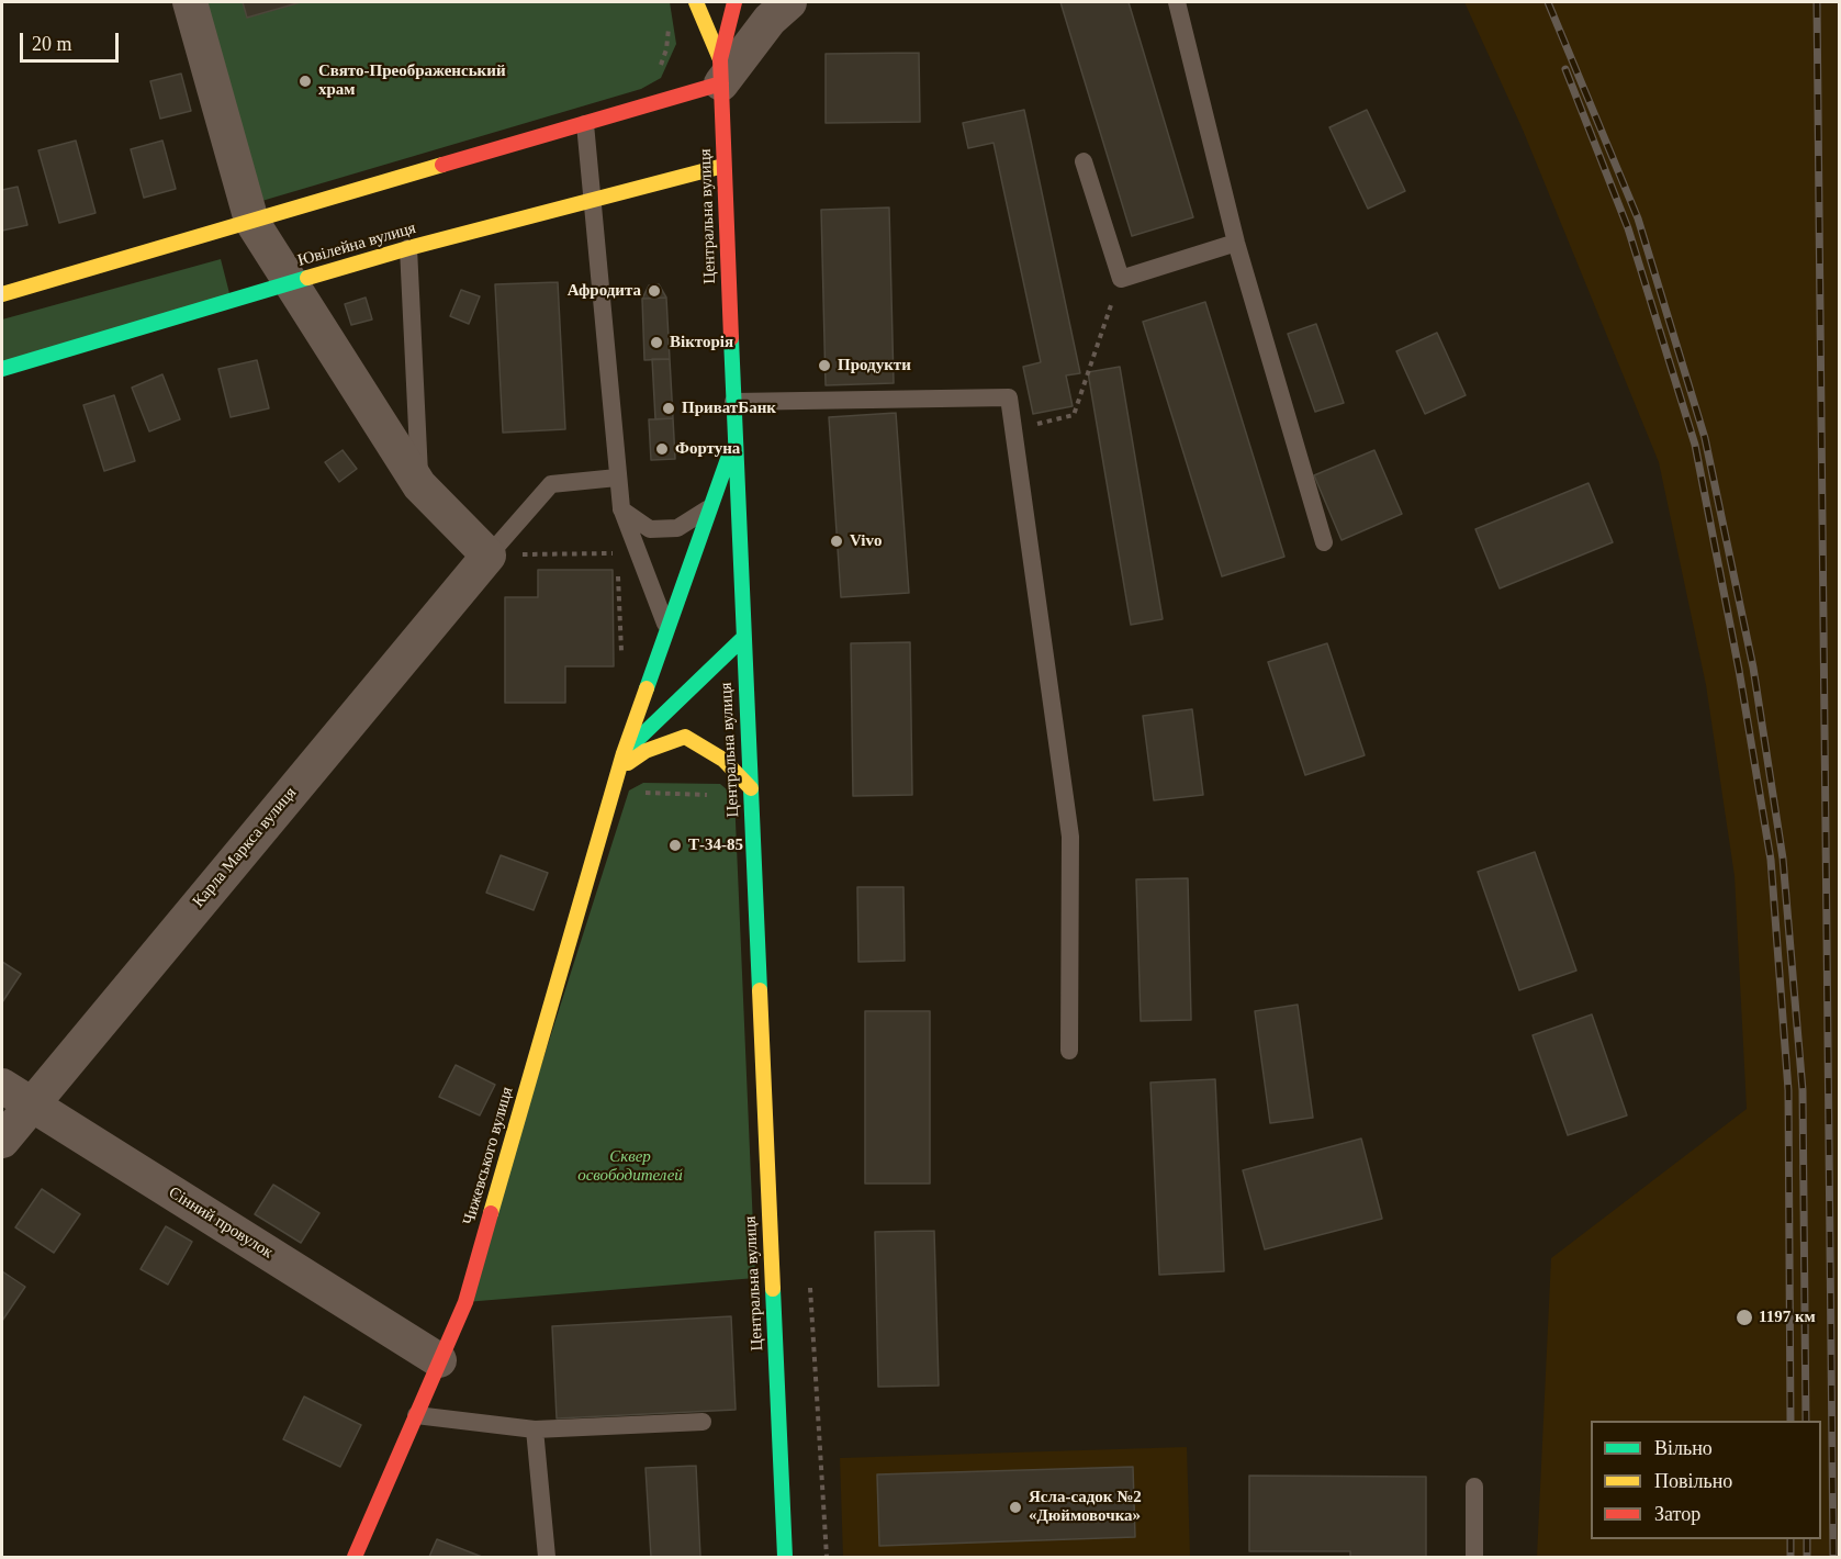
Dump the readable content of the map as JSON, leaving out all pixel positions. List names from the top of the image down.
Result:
{
  "streets": {
    "street": [
      "Центральна вулиця",
      "Ювілейна вулиця",
      "Карла Маркса вулиця",
      "Чижевського вулиця",
      "Сінний провулок"
    ]
  },
  "crossings": [
    ["Центральна вулиця", "Ювілейна вулиця"],
    ["Центральна вулиця", "Чижевського вулиця"],
    ["Карла Маркса вулиця", "Сінний провулок"],
    ["Чижевського вулиця", "Сінний провулок"]
  ],
  "parks": ["Сквер освободителей"],
  "places": [
    "Свято-Преображенський храм",
    "Афродита",
    "Вікторія",
    "Продукти",
    "ПриватБанк",
    "Фортуна",
    "Vivo",
    "Т-34-85",
    "1197 км",
    "Ясла-садок №2 «Дюймовочка»"
  ],
  "legend": ["Вільно", "Повільно", "Затор"],
  "scale_bar": "20 m"
}
